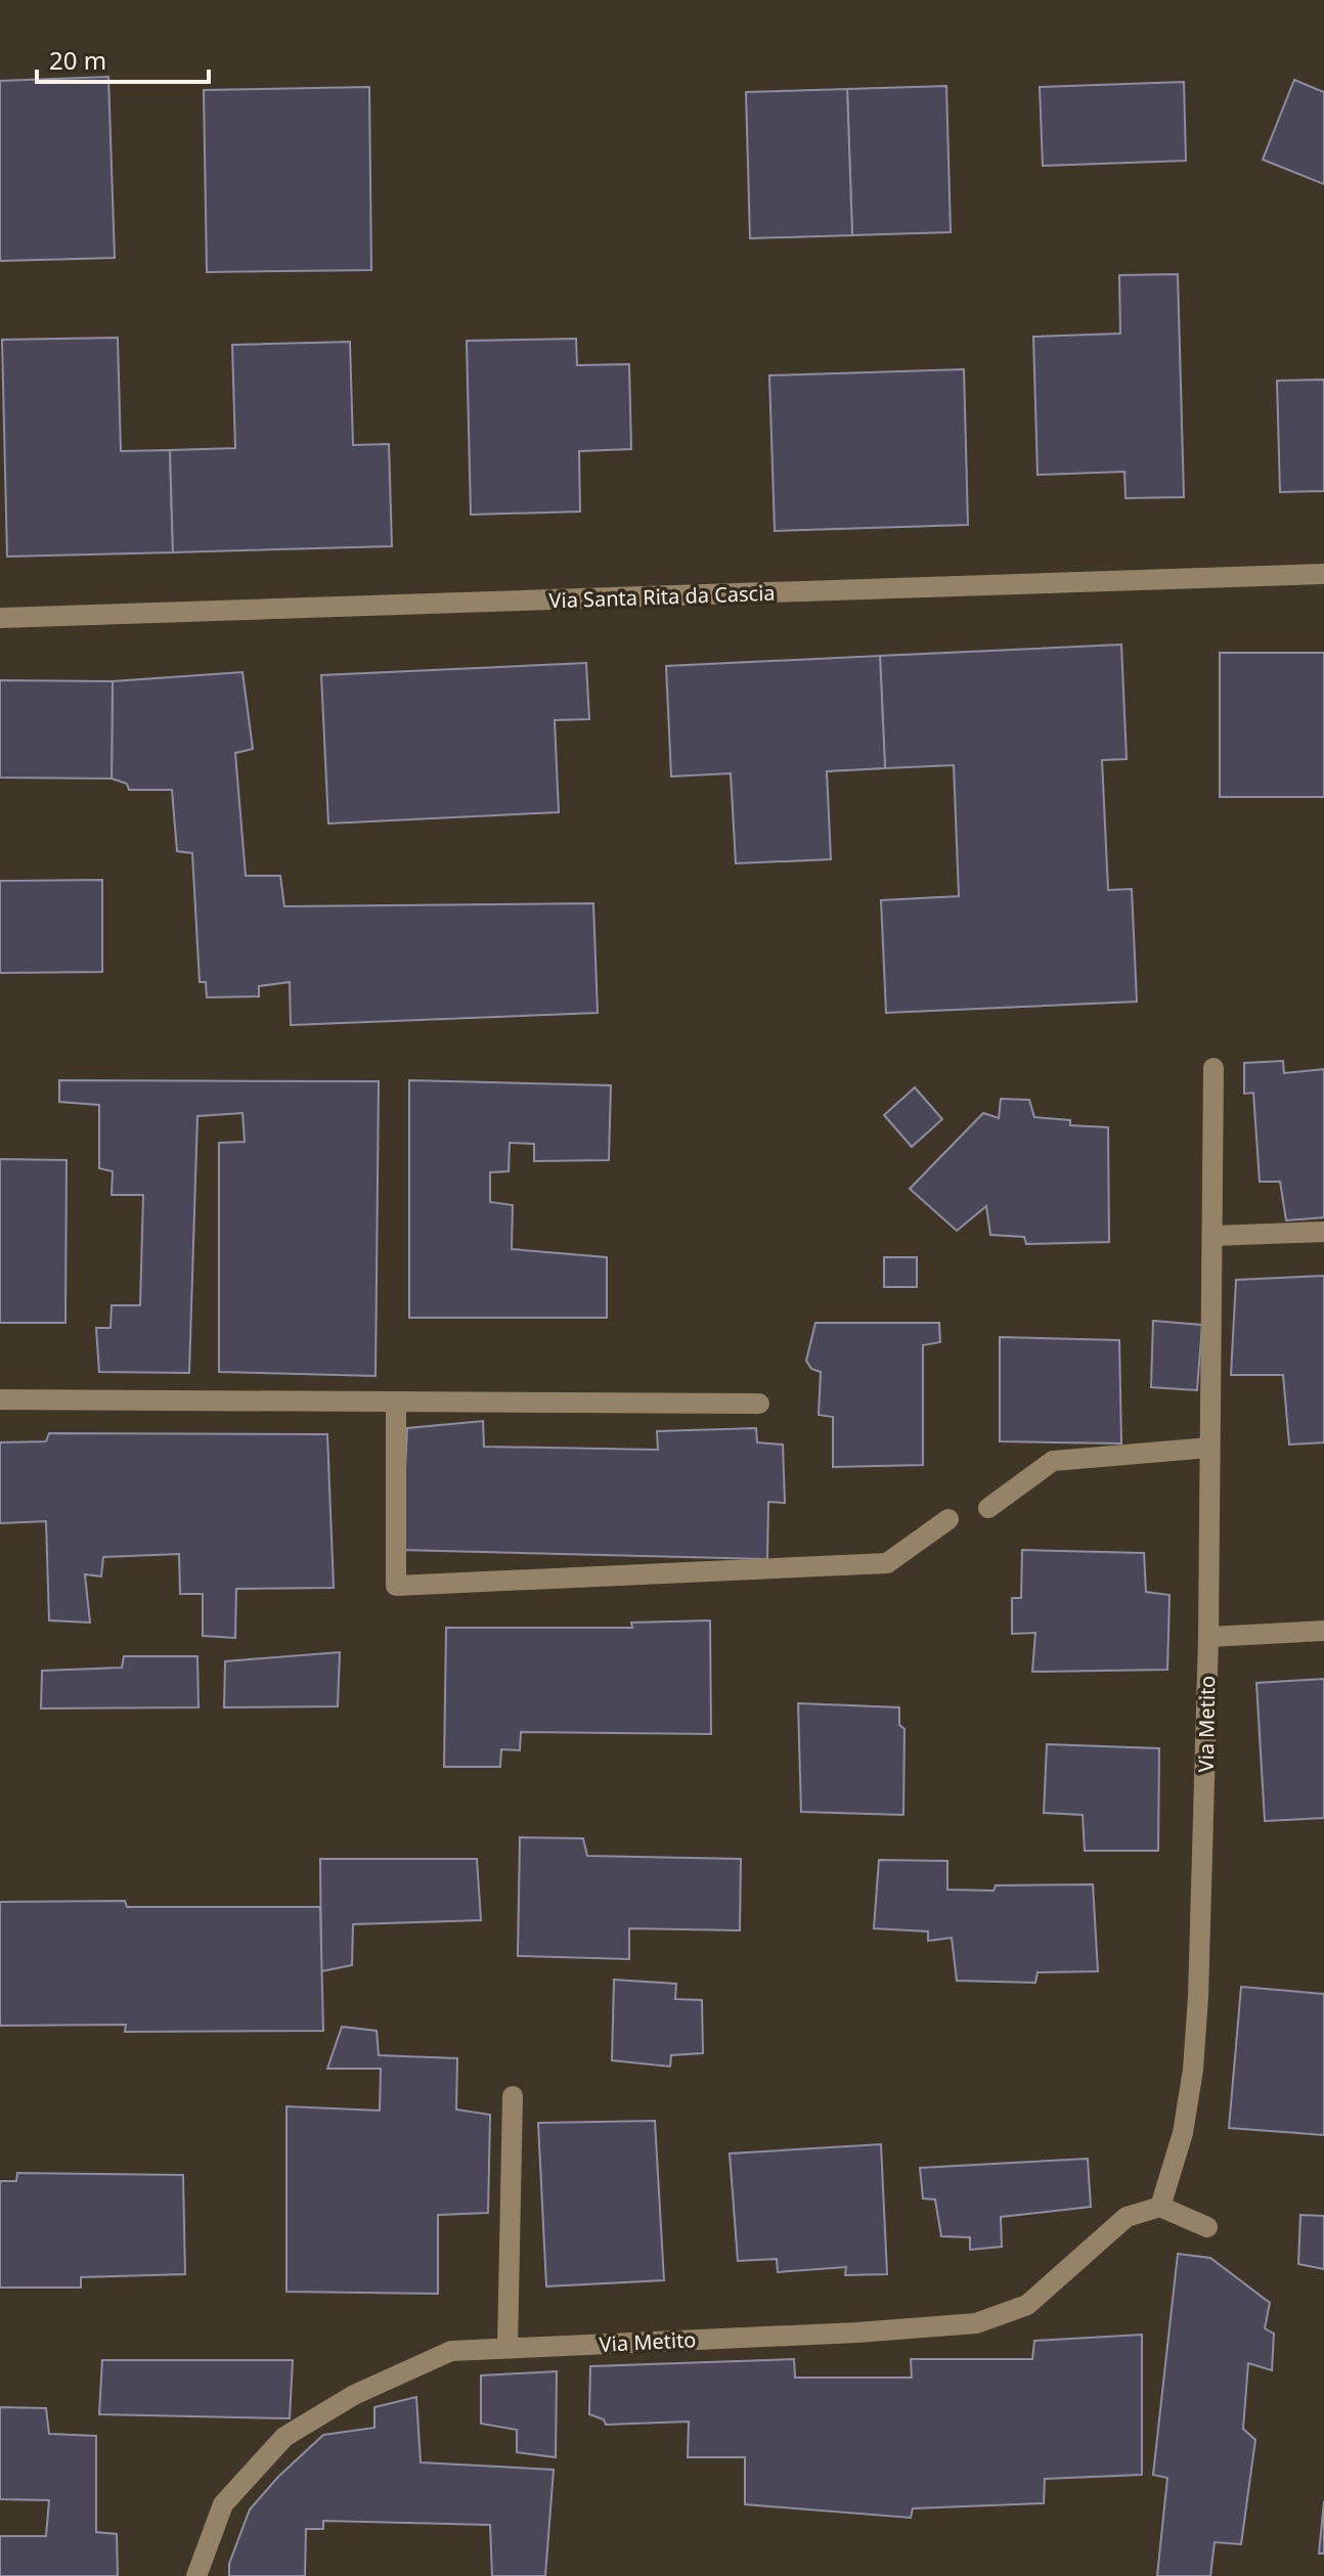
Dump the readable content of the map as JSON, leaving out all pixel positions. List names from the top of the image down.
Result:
{
  "streets": {
    "street": ["Via Santa Rita da Cascia", "Via Metito"]
  },
  "scale_bar": "20 m"
}
